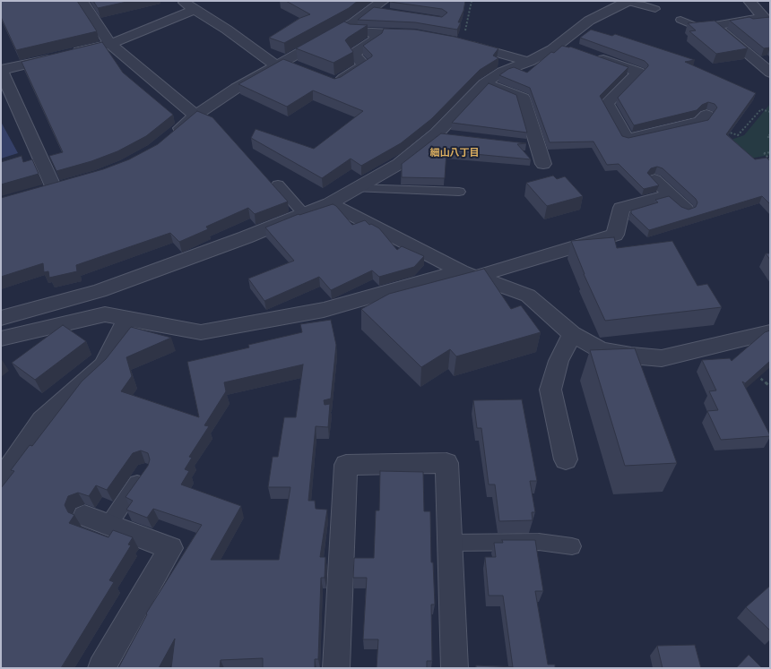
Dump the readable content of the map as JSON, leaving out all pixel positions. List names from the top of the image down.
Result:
{
  "districts": ["細山八丁目"]
}
